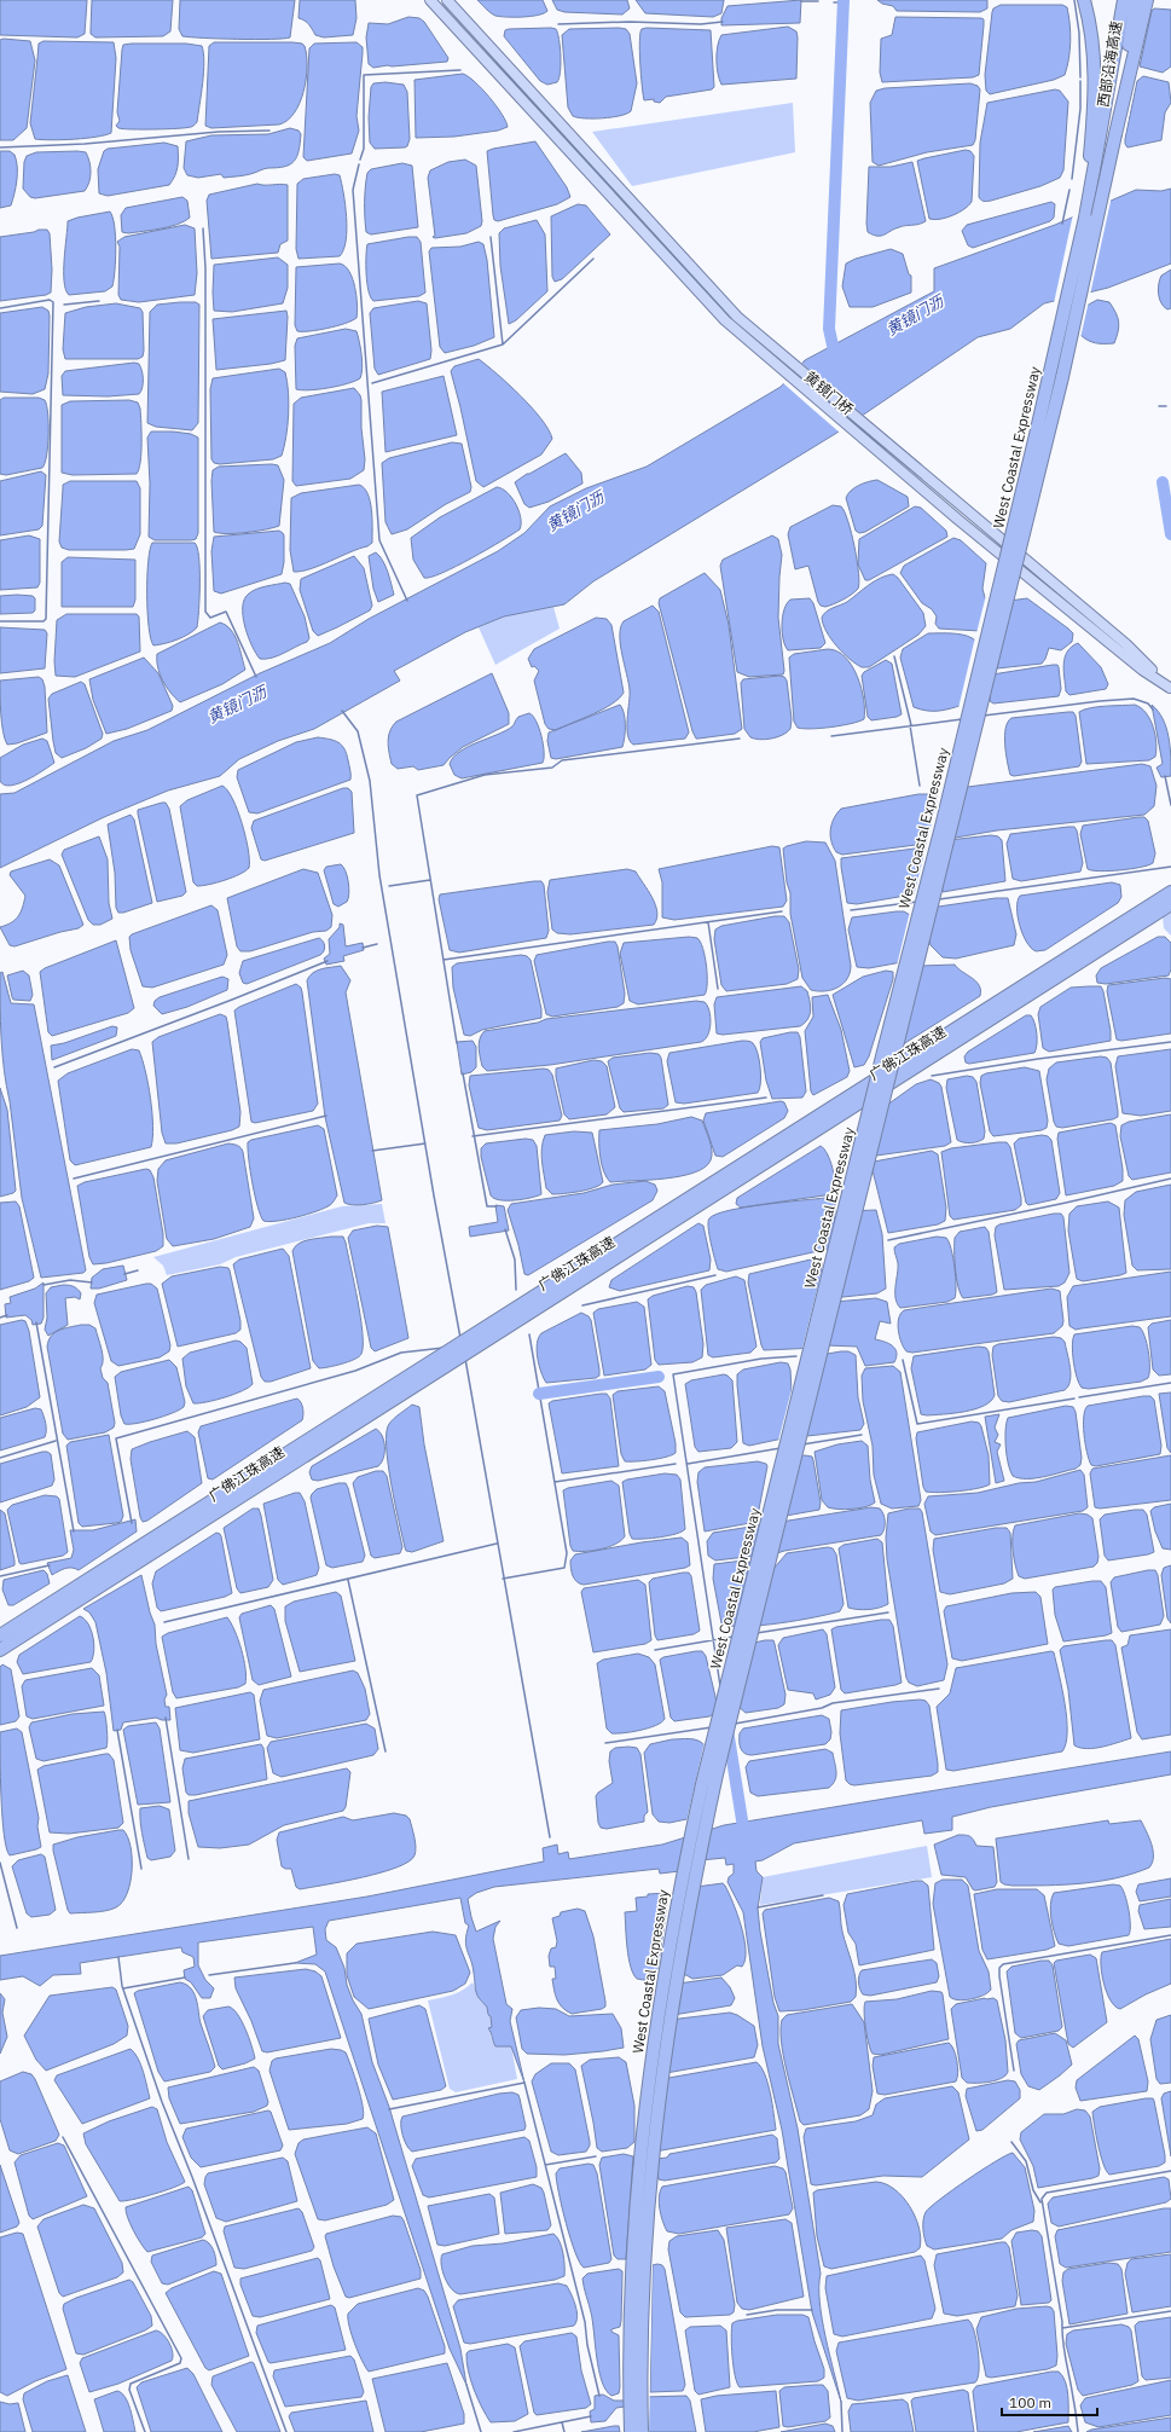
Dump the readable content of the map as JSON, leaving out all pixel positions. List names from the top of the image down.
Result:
{
  "streets": {
    "highway": ["西部沿海高速", "West Coastal Expressway", "广佛江珠高速"],
    "main road": ["黄镜门桥"]
  },
  "crossings": [
    ["西部沿海高速", "West Coastal Expressway"]
  ],
  "water": ["黄镜门沥"],
  "scale_bar": "100 m"
}
